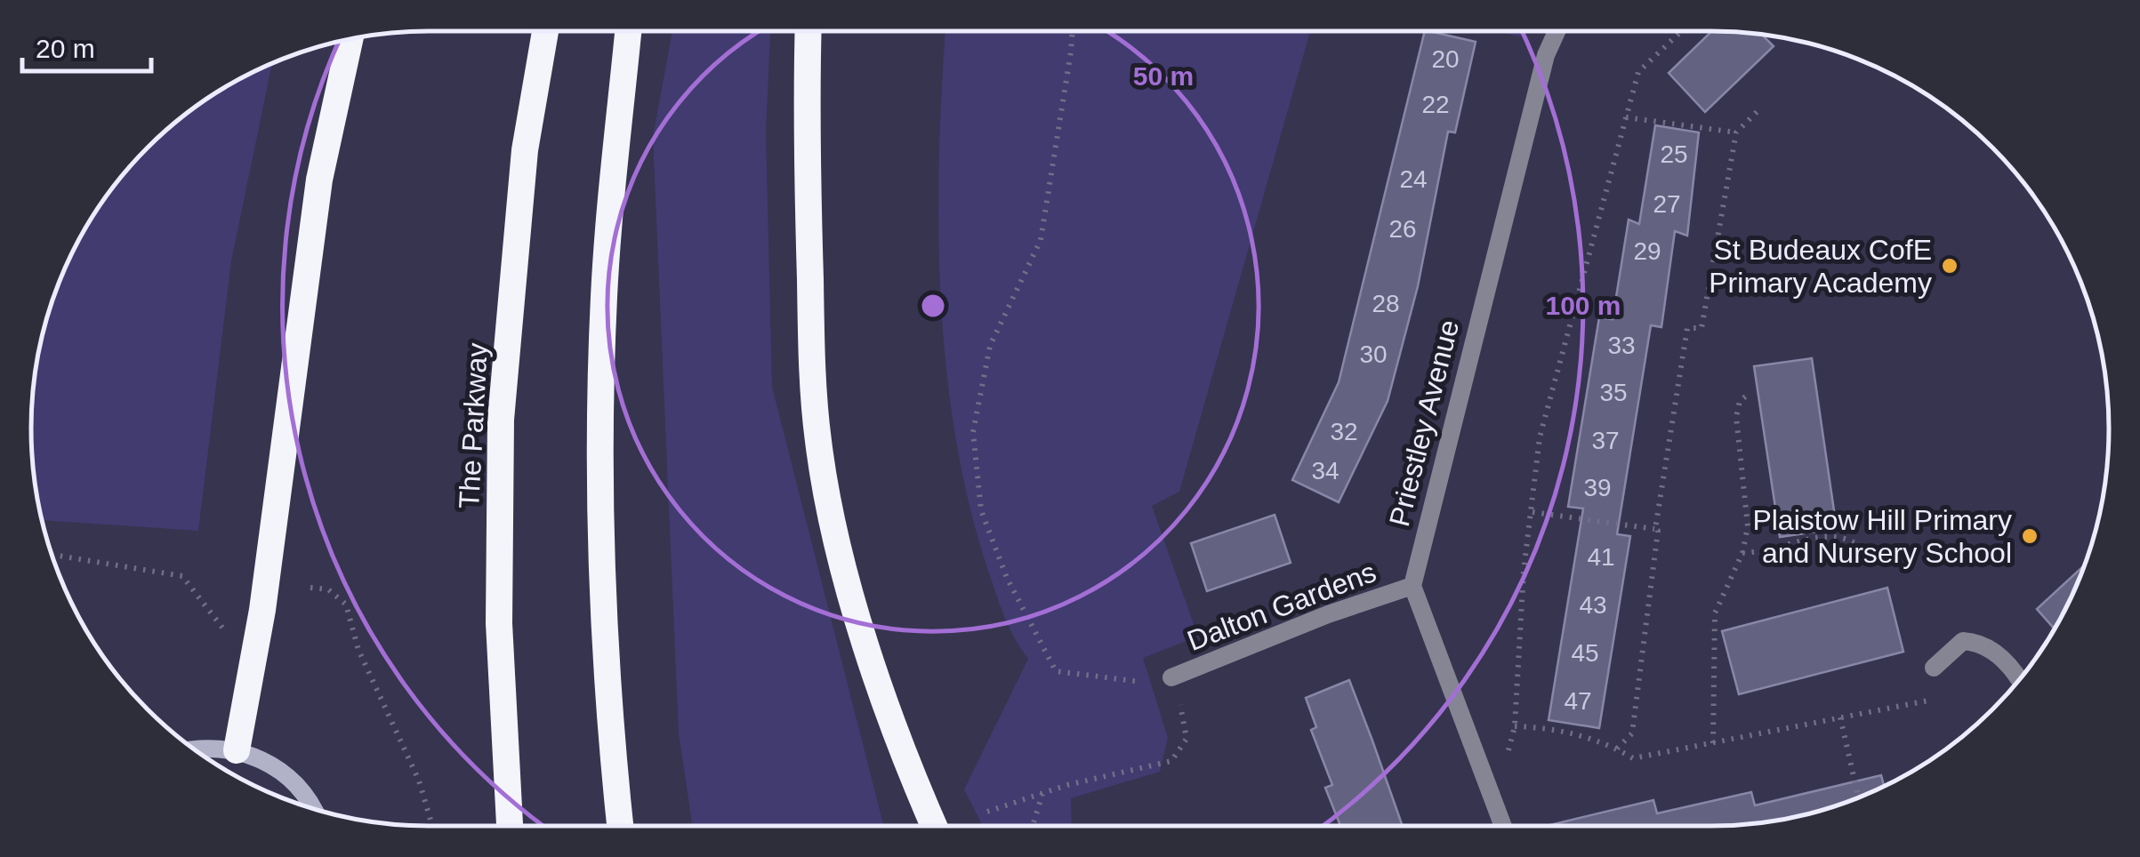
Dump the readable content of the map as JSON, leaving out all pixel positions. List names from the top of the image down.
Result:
{
  "streets": {
    "highway": ["The Parkway"],
    "street": ["Priestley Avenue", "Dalton Gardens"]
  },
  "crossings": [
    ["Priestley Avenue", "Dalton Gardens"]
  ],
  "places": ["St Budeaux CofE Primary Academy", "Plaistow Hill Primary and Nursery School"],
  "house_numbers": [
    "20",
    "22",
    "25",
    "24",
    "27",
    "26",
    "29",
    "28",
    "33",
    "30",
    "35",
    "32",
    "37",
    "34",
    "39",
    "41",
    "43",
    "45",
    "47"
  ],
  "scale_bar": "20 m",
  "rings": ["50 m", "100 m"]
}
